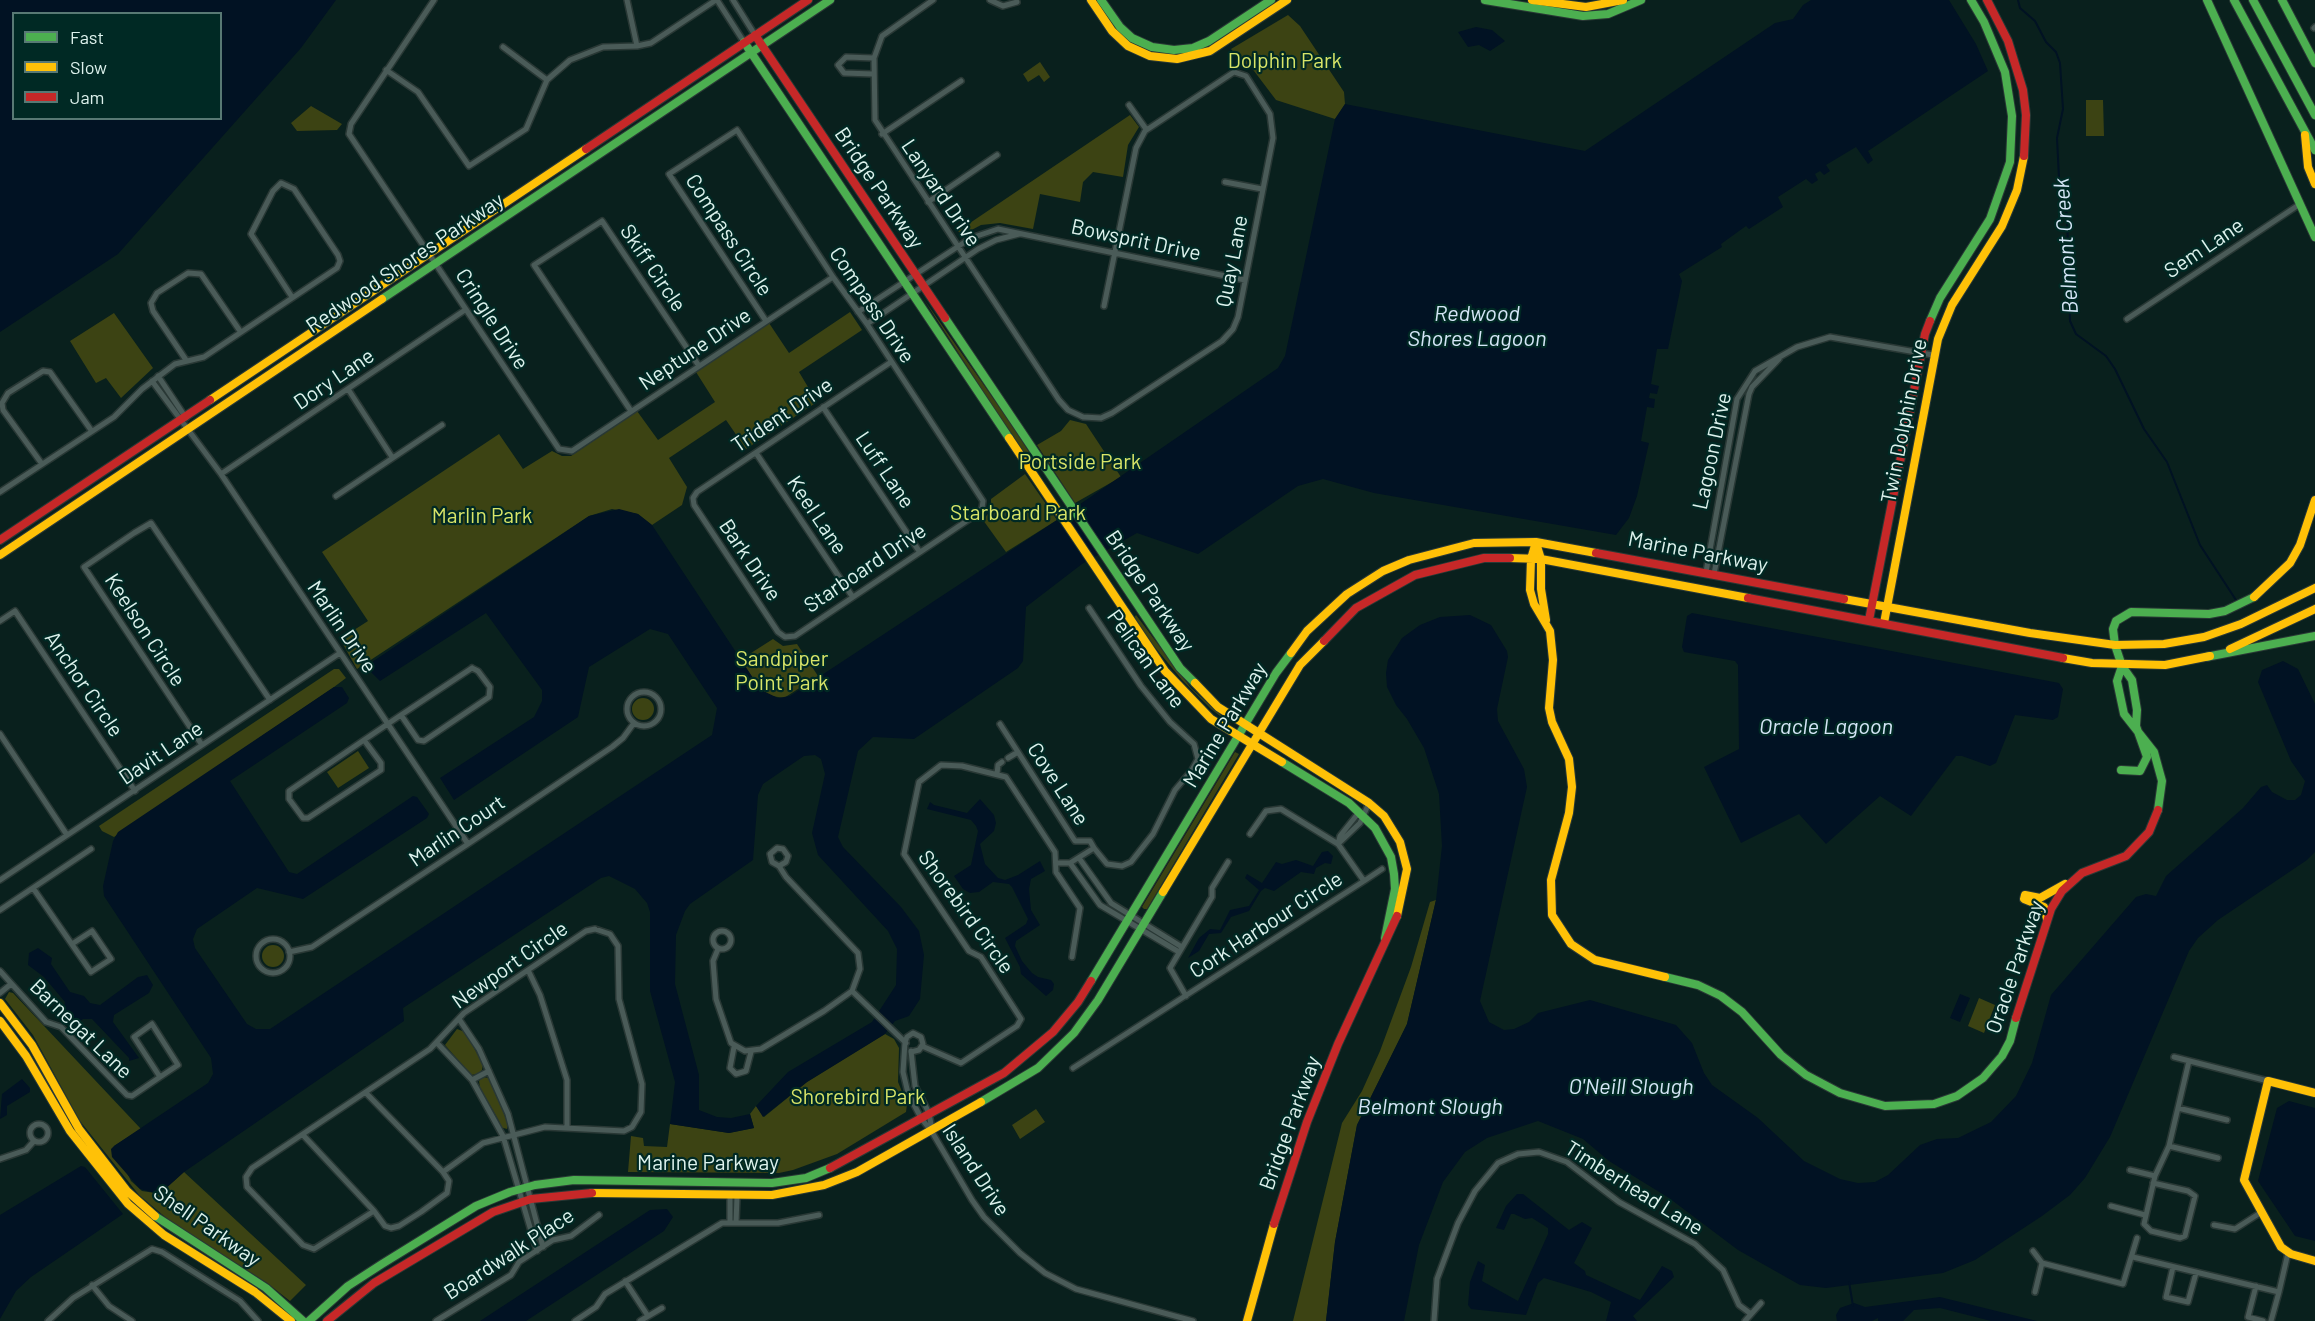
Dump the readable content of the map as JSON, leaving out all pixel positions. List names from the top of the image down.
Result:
{
  "streets": {
    "main road": [
      "Bridge Parkway",
      "Redwood Shores Parkway",
      "Twin Dolphin Drive",
      "Marine Parkway",
      "Oracle Parkway",
      "Shell Parkway"
    ],
    "street": [
      "Lanyard Drive",
      "Compass Circle",
      "Bowsprit Drive",
      "Sem Lane",
      "Quay Lane",
      "Skiff Circle",
      "Compass Drive",
      "Cringle Drive",
      "Neptune Drive",
      "Dory Lane",
      "Trident Drive",
      "Lagoon Drive",
      "Luff Lane",
      "Keel Lane",
      "Bark Drive",
      "Starboard Drive",
      "Marlin Drive",
      "Keelson Circle",
      "Pelican Lane",
      "Anchor Circle",
      "Davit Lane",
      "Cove Lane",
      "Marlin Court",
      "Shorebird Circle",
      "Cork Harbour Circle",
      "Newport Circle",
      "Barnegat Lane",
      "Island Drive",
      "Timberhead Lane",
      "Boardwalk Place"
    ]
  },
  "crossings": [
    ["Bridge Parkway", "Bowsprit Drive"],
    ["Bridge Parkway", "Redwood Shores Parkway"],
    ["Bridge Parkway", "Marine Parkway"],
    ["Bridge Parkway", "Cork Harbour Circle"],
    ["Lanyard Drive", "Bowsprit Drive"],
    ["Lanyard Drive", "Quay Lane"],
    ["Compass Circle", "Compass Drive"],
    ["Compass Circle", "Neptune Drive"],
    ["Bowsprit Drive", "Quay Lane"],
    ["Bowsprit Drive", "Compass Drive"],
    ["Redwood Shores Parkway", "Cringle Drive"],
    ["Redwood Shores Parkway", "Marlin Drive"],
    ["Skiff Circle", "Neptune Drive"],
    ["Compass Drive", "Neptune Drive"],
    ["Compass Drive", "Trident Drive"],
    ["Compass Drive", "Starboard Drive"],
    ["Cringle Drive", "Neptune Drive"],
    ["Cringle Drive", "Dory Lane"],
    ["Dory Lane", "Marlin Drive"],
    ["Trident Drive", "Luff Lane"],
    ["Trident Drive", "Keel Lane"],
    ["Trident Drive", "Bark Drive"],
    ["Twin Dolphin Drive", "Lagoon Drive"],
    ["Twin Dolphin Drive", "Marine Parkway"],
    ["Lagoon Drive", "Marine Parkway"],
    ["Luff Lane", "Starboard Drive"],
    ["Keel Lane", "Starboard Drive"],
    ["Marine Parkway", "Cork Harbour Circle"],
    ["Marine Parkway", "Oracle Parkway"],
    ["Marine Parkway", "Island Drive"],
    ["Bark Drive", "Starboard Drive"],
    ["Marlin Drive", "Davit Lane"],
    ["Marlin Drive", "Marlin Court"],
    ["Keelson Circle", "Davit Lane"],
    ["Pelican Lane", "Cove Lane"],
    ["Anchor Circle", "Davit Lane"],
    ["Shorebird Circle", "Island Drive"]
  ],
  "water": [
    "Belmont Creek",
    "Redwood Shores Lagoon",
    "Oracle Lagoon",
    "O'Neill Slough",
    "Belmont Slough"
  ],
  "parks": [
    "Dolphin Park",
    "Portside Park",
    "Starboard Park",
    "Marlin Park",
    "Sandpiper Point Park",
    "Shorebird Park"
  ],
  "legend": ["Fast", "Slow", "Jam"]
}
